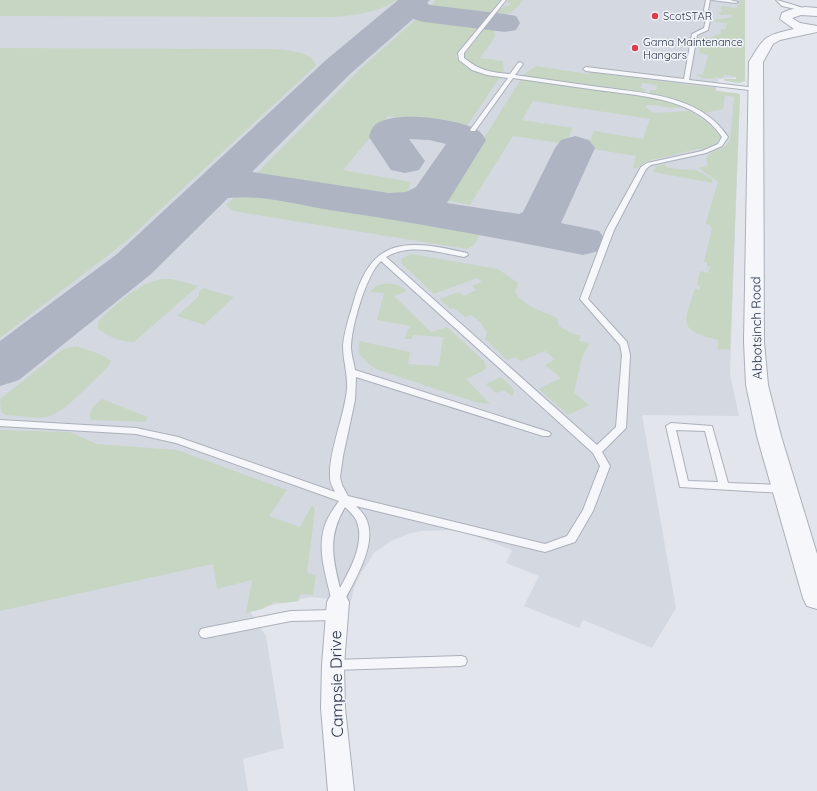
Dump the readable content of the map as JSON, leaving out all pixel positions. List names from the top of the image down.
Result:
{
  "streets": {
    "street": ["Abbotsinch Road", "Campsie Drive"]
  },
  "places": ["ScotSTAR", "Gama Maintenance Hangars"]
}
